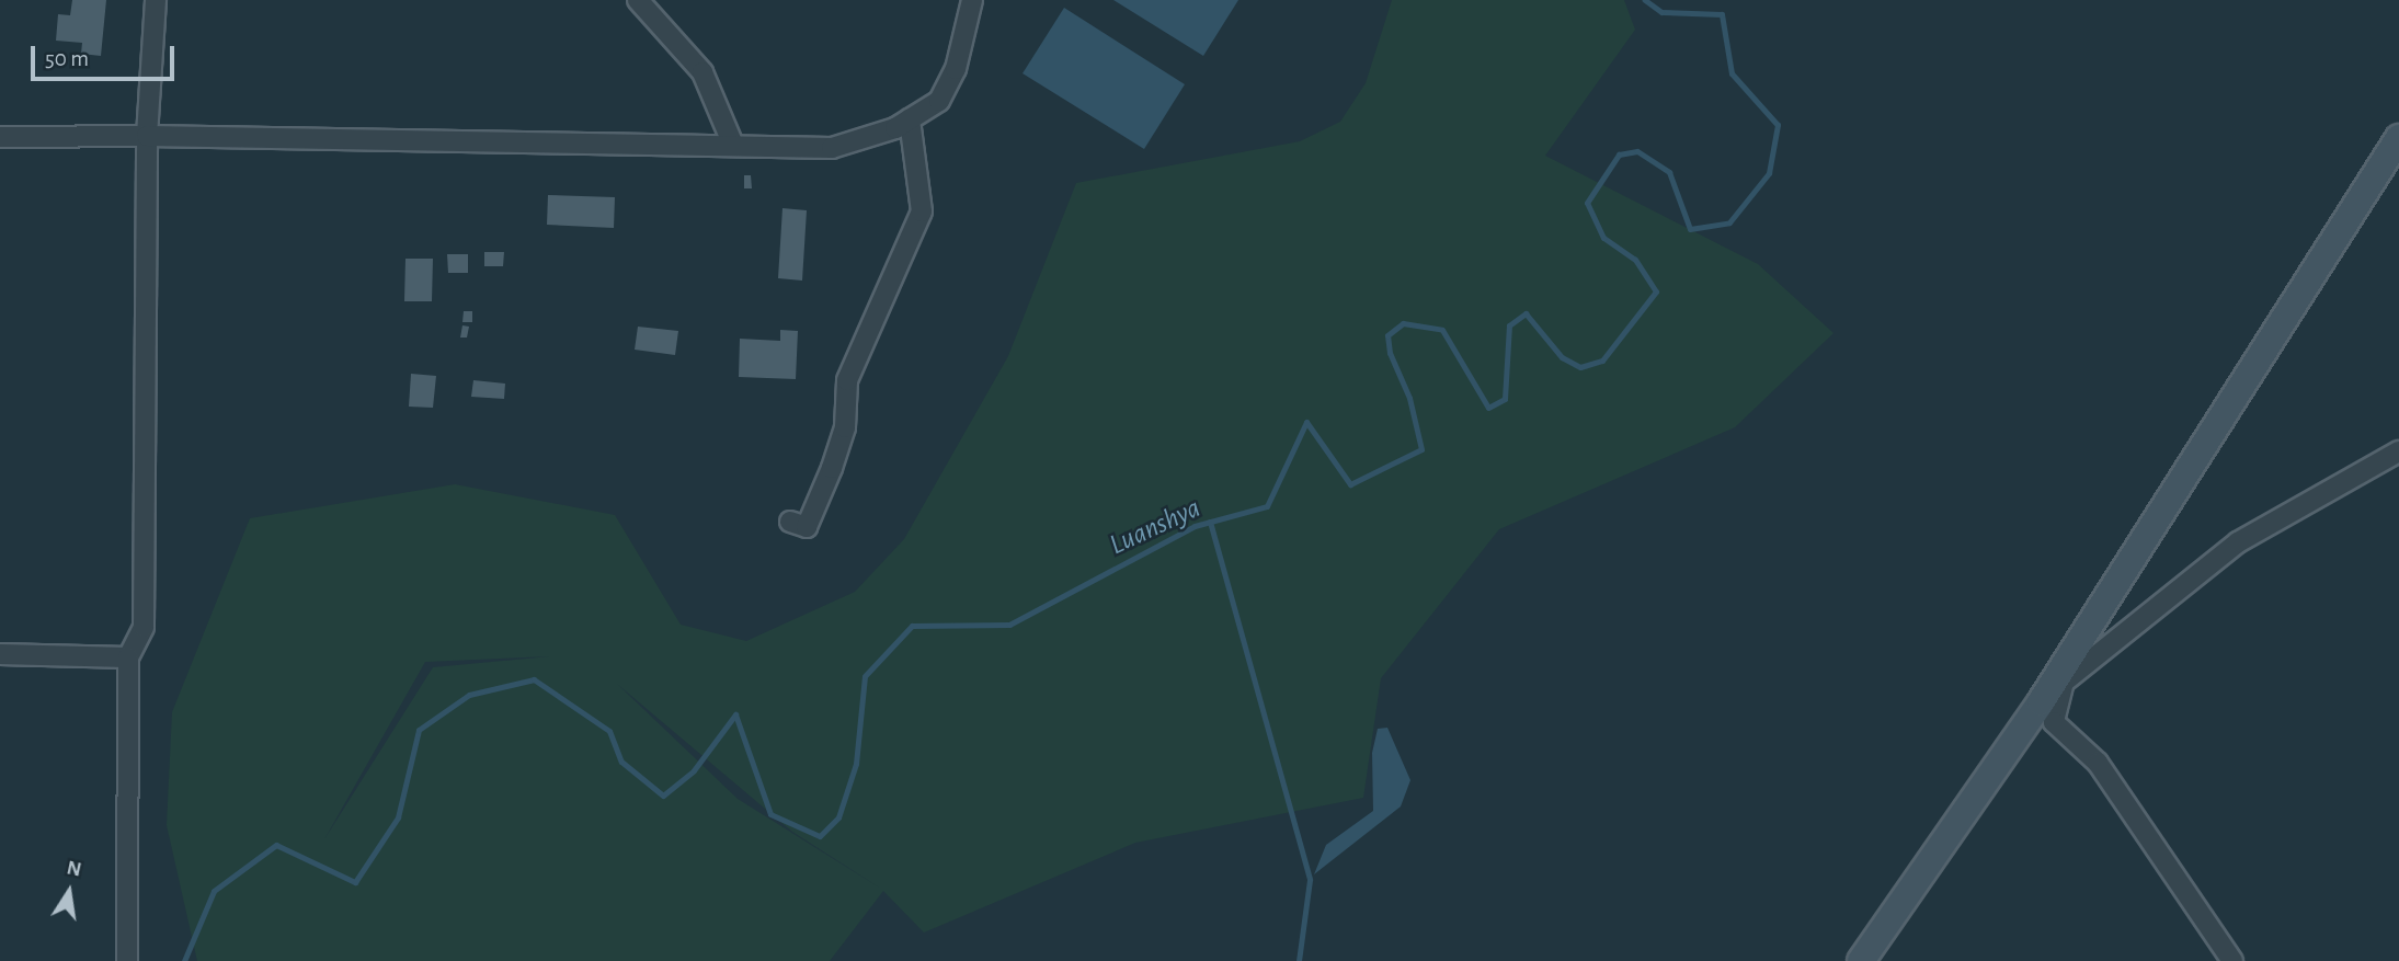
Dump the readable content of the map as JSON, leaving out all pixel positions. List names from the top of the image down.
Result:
{
  "water": ["Luanshya"],
  "scale_bar": "50 m",
  "north": "top"
}
